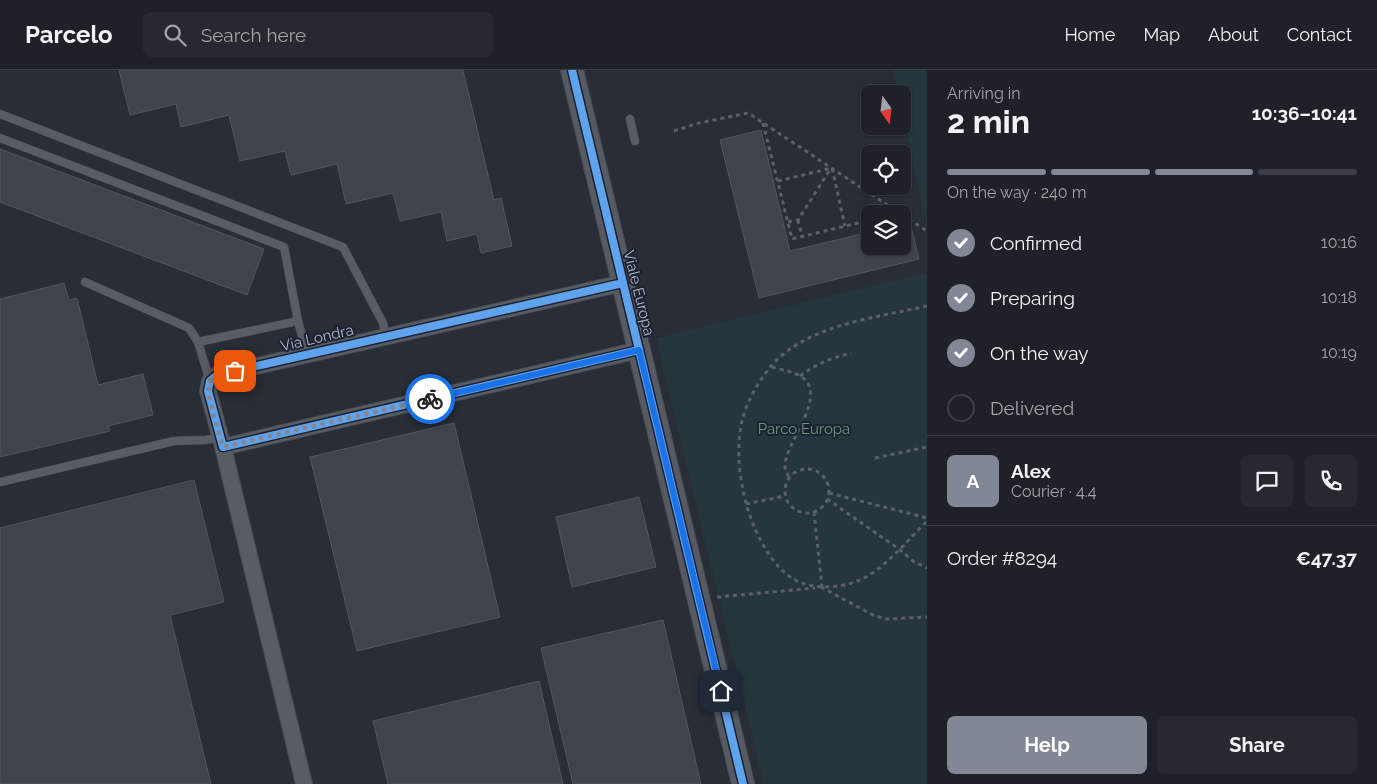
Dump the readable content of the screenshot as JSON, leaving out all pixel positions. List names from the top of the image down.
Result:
{
  "streets": {
    "street": ["Viale Europa", "Via Londra"]
  },
  "crossings": [
    ["Viale Europa", "Via Londra"]
  ],
  "parks": ["Parco Europa"],
  "north": "bottom",
  "page": {
    "header": "Parcelo",
    "search": "Search here",
    "nav": [
      "Home",
      "Map",
      "About",
      "Contact"
    ],
    "heading": ["2 min", "Arriving in", "10:36–10:41"],
    "panel": [
      "Alex",
      "Courier · 4.4",
      "Order #8294",
      "€47.37"
    ],
    "bar": "On the way · 240 m",
    "list": [
      ["Confirmed", "10:16"],
      ["Preparing", "10:18"],
      ["On the way", "10:19"],
      "Delivered"
    ],
    "round": "A",
    "buttons": ["Help", "Share"]
  }
}
